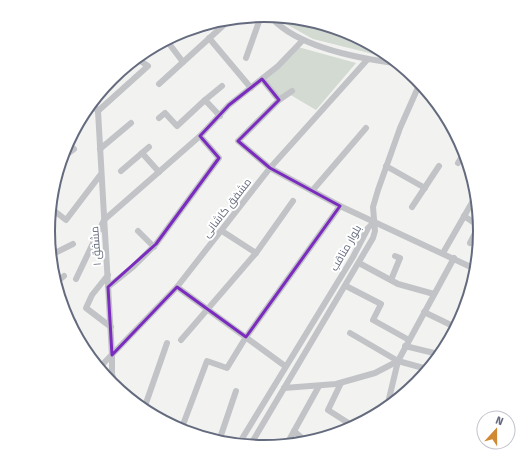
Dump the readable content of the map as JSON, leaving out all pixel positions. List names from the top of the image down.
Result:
{
  "streets": {
    "street": ["مشفق کاشانی", "مشفق ۱", "بلوار مناقب"]
  },
  "crossings": [
    ["مشفق کاشانی", "مشفق ۱"]
  ],
  "north": "top"
}
